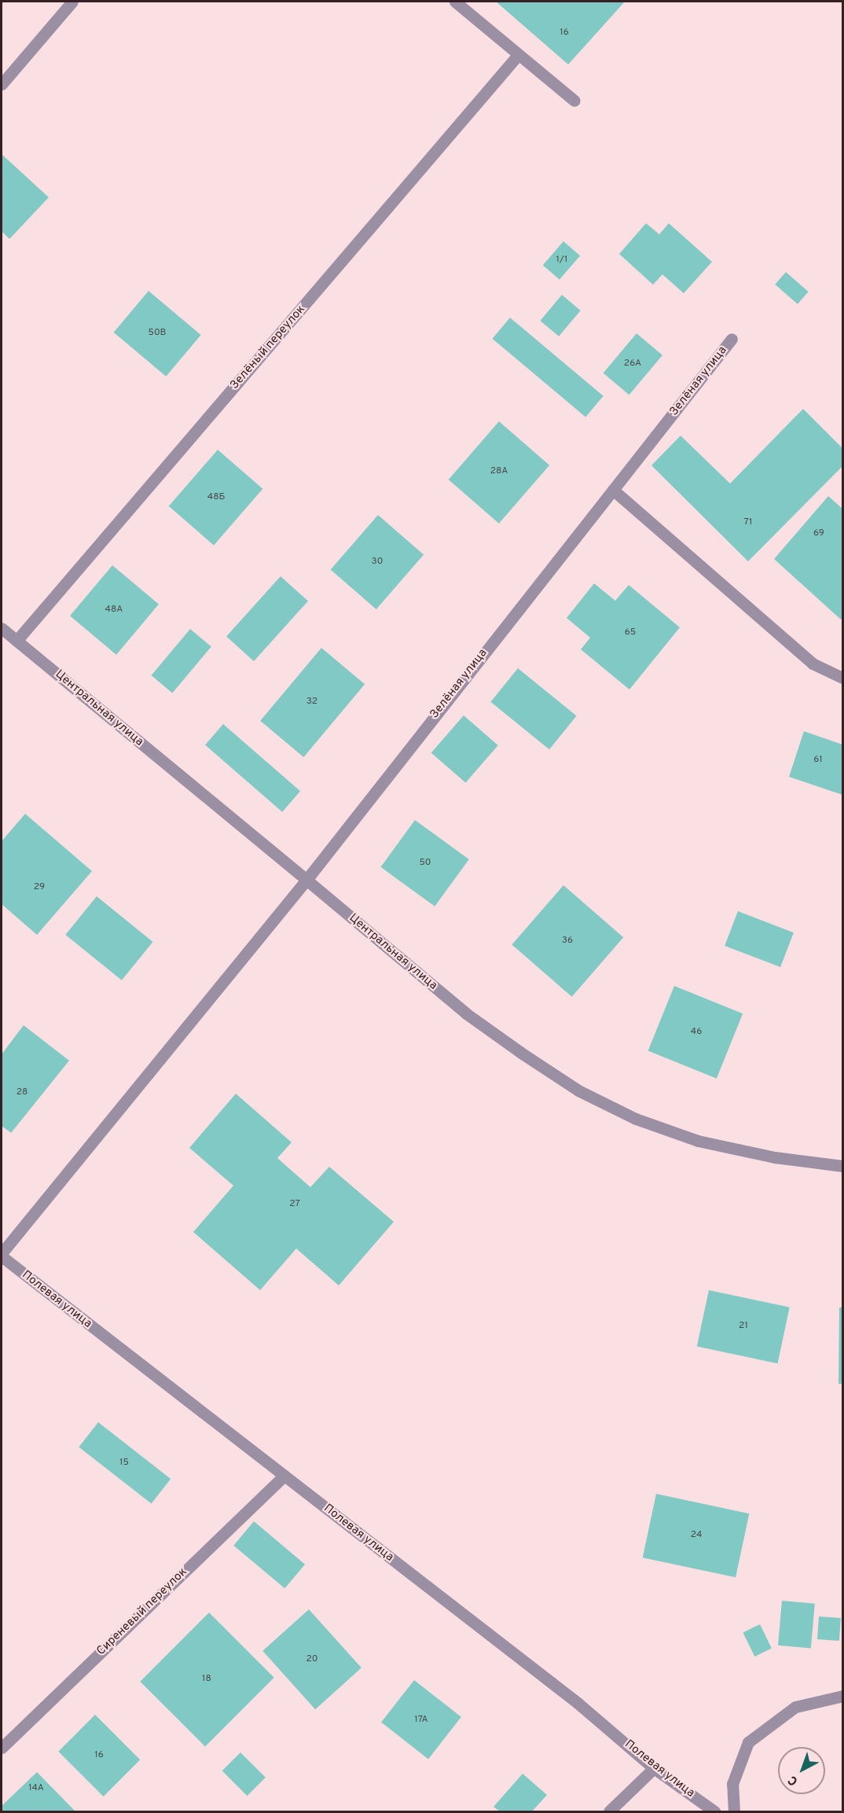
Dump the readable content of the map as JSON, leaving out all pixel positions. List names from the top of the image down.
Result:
{
  "streets": {
    "street": [
      "Зелёный переулок",
      "Зелёная улица",
      "Центральная улица",
      "Полевая улица",
      "Сиреневый переулок"
    ]
  },
  "crossings": [
    ["Зелёный переулок", "Центральная улица"],
    ["Зелёная улица", "Центральная улица"],
    ["Зелёная улица", "Полевая улица"],
    ["Полевая улица", "Сиреневый переулок"]
  ],
  "house_numbers": [
    "16",
    "1/1",
    "50В",
    "26А",
    "28А",
    "48Б",
    "71",
    "69",
    "30",
    "48А",
    "65",
    "32",
    "61",
    "50",
    "29",
    "36",
    "46",
    "28",
    "27",
    "21",
    "15",
    "24",
    "20",
    "18",
    "17А",
    "16",
    "14А"
  ],
  "north": "bottom left"
}
